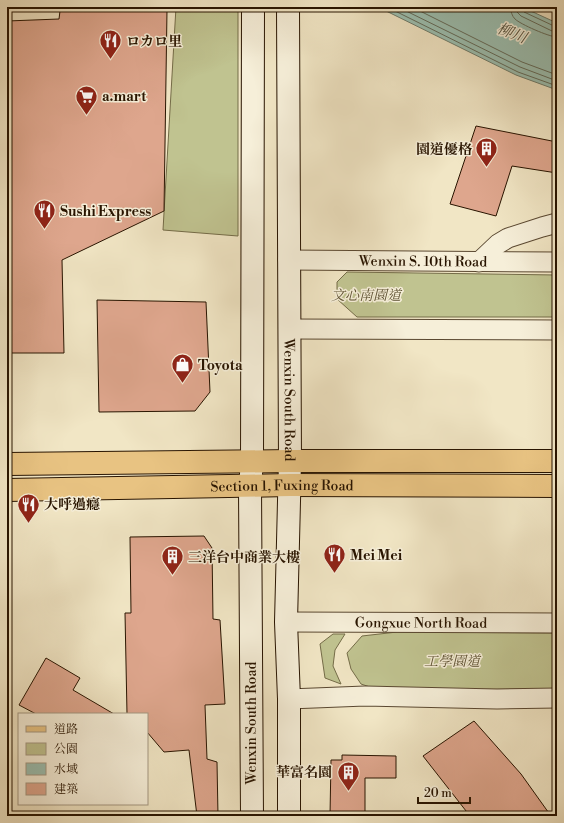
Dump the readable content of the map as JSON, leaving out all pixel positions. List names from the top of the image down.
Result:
{
  "streets": {
    "main road": ["Wenxin South Road", "Section 1, Fuxing Road"],
    "street": ["Wenxin S. 10th Road", "Gongxue North Road"]
  },
  "crossings": [
    ["Wenxin S. 10th Road", "Wenxin South Road"],
    ["Wenxin South Road", "Section 1, Fuxing Road"],
    ["Wenxin South Road", "Gongxue North Road"]
  ],
  "water": ["柳川"],
  "parks": ["文心南園道", "工學園道"],
  "places": {
    "restaurant": [
      "ロカロ里",
      "Sushi Express",
      "大呼過癮",
      "Mei Mei"
    ],
    "supermarket": ["a.mart"],
    "building": ["園道優格", "三洋台中商業大樓", "華富名園"],
    "shop": ["Toyota"]
  },
  "legend": [
    "道路",
    "公園",
    "水域",
    "建築"
  ],
  "scale_bar": "20 m"
}
